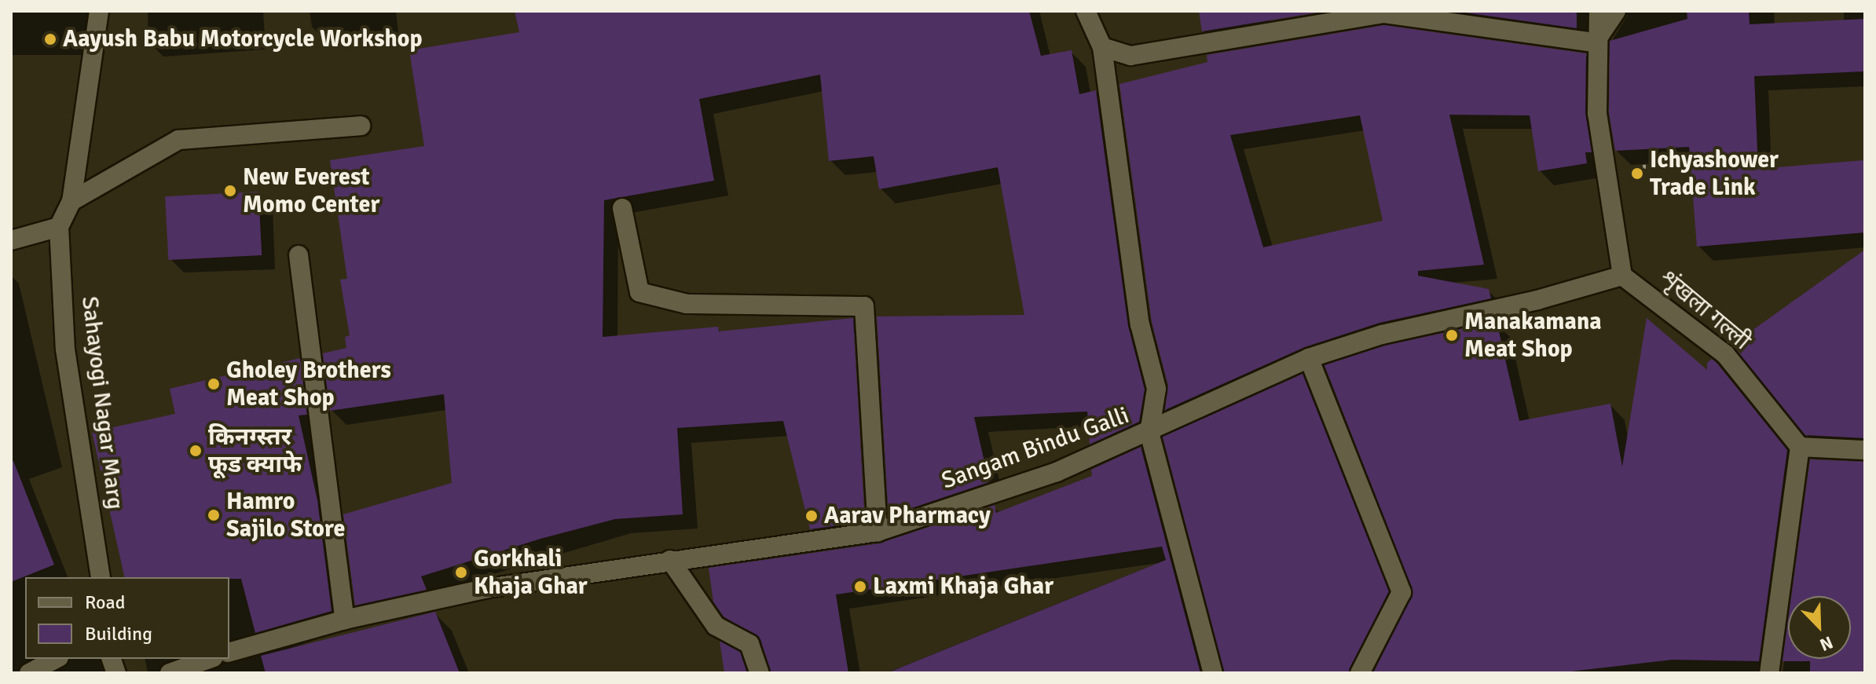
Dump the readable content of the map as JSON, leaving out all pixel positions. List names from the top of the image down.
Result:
{
  "streets": {
    "street": ["शृंखला गल्ली", "Sahayogi Nagar Marg", "Sangam Bindu Galli"]
  },
  "crossings": [
    ["शृंखला गल्ली", "Sangam Bindu Galli"]
  ],
  "places": [
    "Aayush Babu Motorcycle Workshop",
    "Ichyashower Trade Link",
    "New Everest Momo Center",
    "Manakamana Meat Shop",
    "Gholey Brothers Meat Shop",
    "किनग्स्तर फूड क्याफे",
    "Hamro Sajilo Store",
    "Aarav Pharmacy",
    "Gorkhali Khaja Ghar",
    "Laxmi Khaja Ghar"
  ],
  "legend": ["Road", "Building"],
  "north": "bottom right"
}
